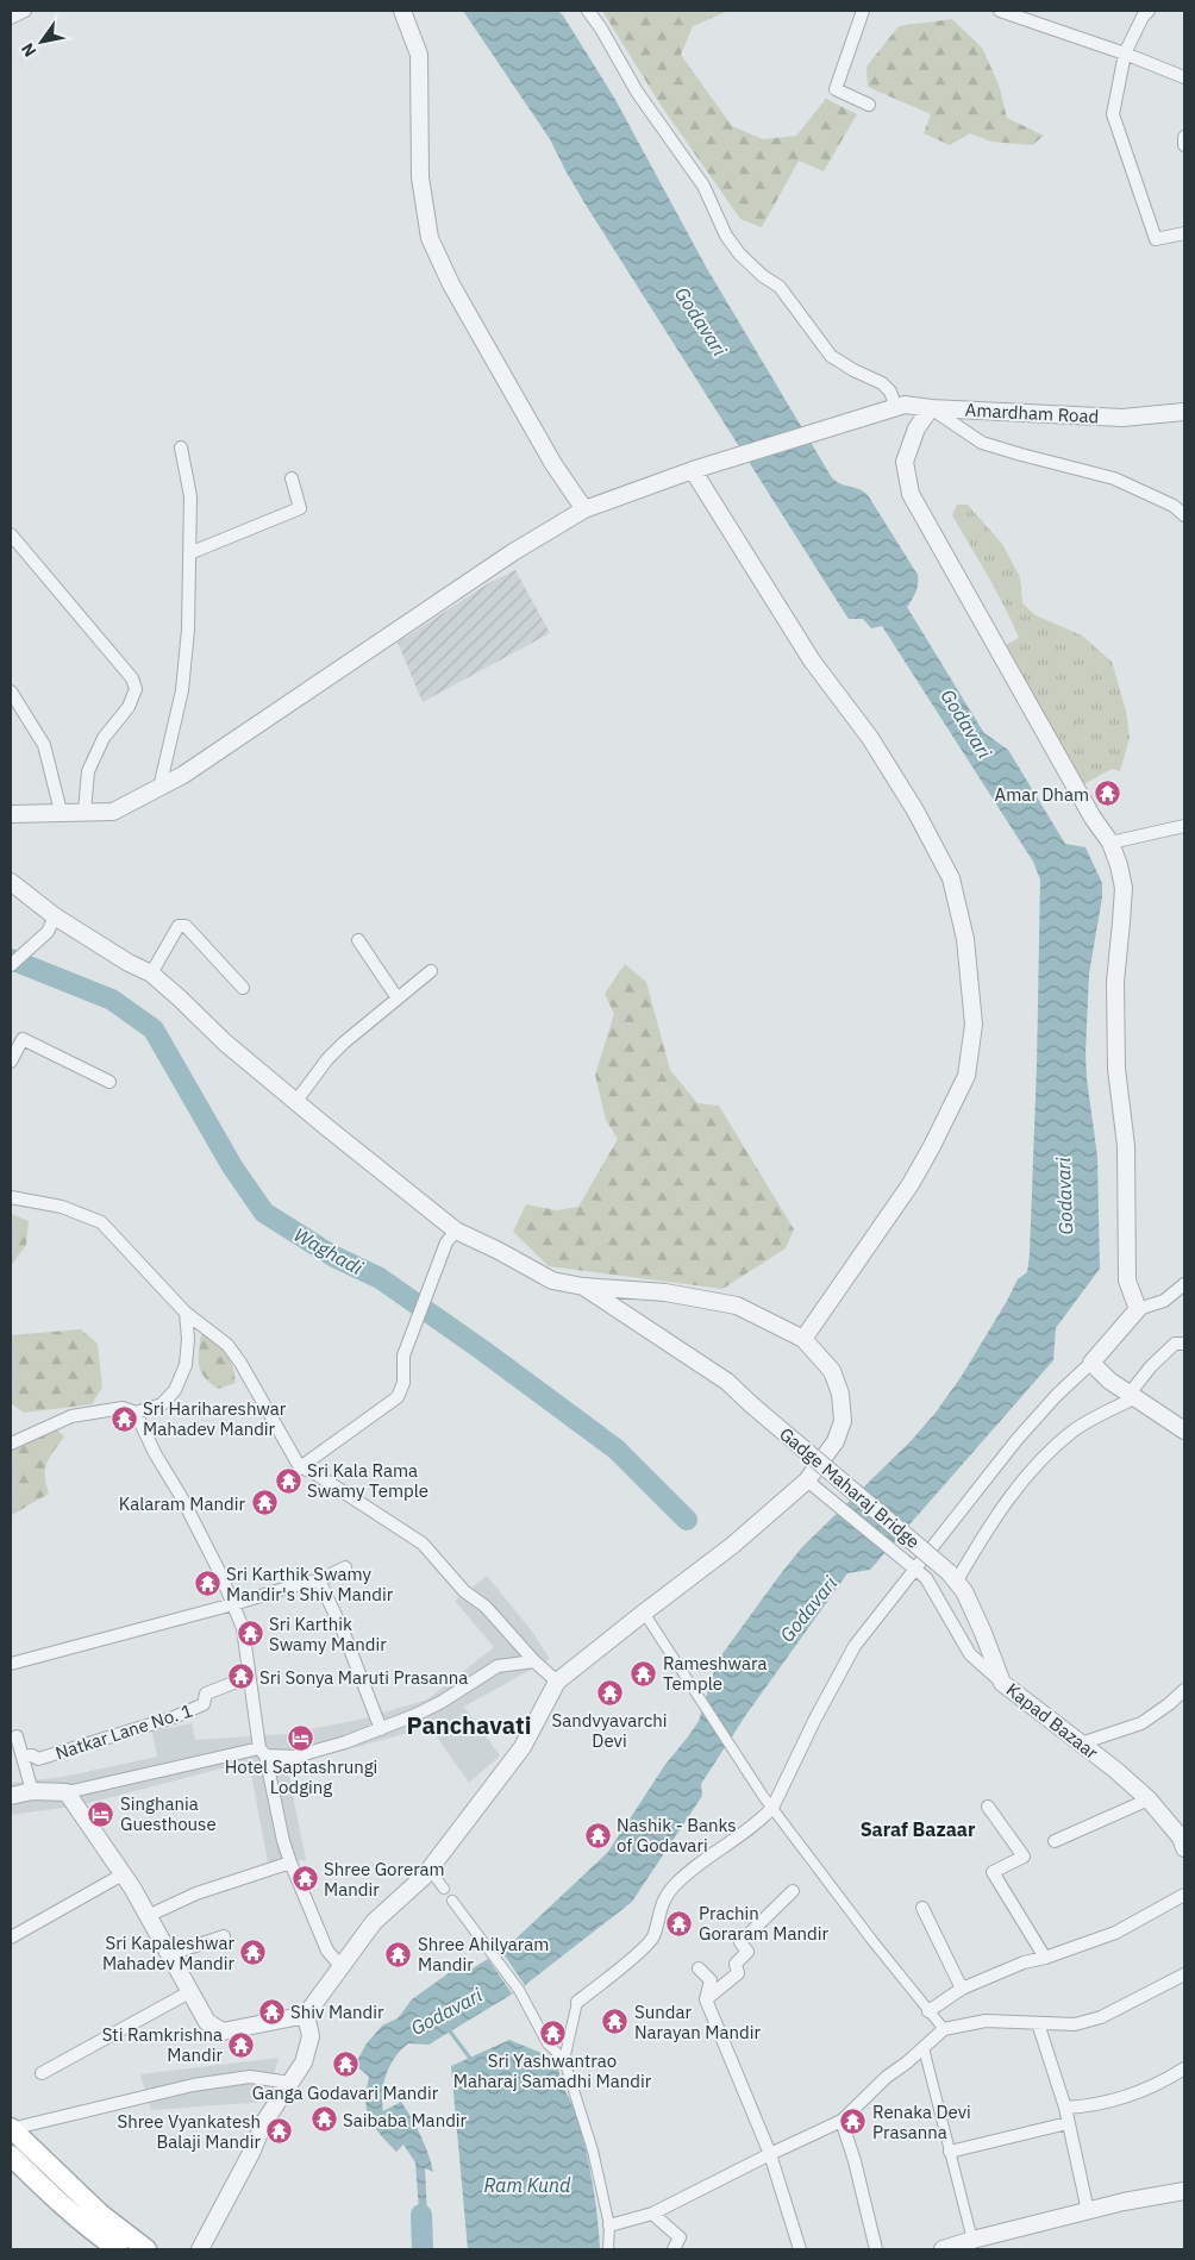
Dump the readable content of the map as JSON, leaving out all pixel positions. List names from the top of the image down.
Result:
{
  "streets": {
    "street": [
      "Amardham Road",
      "Gadge Maharaj Bridge",
      "Kapad Bazaar",
      "Natkar Lane No. 1"
    ]
  },
  "crossings": [
    ["Gadge Maharaj Bridge", "Kapad Bazaar"]
  ],
  "districts": ["Panchavati", "Saraf Bazaar"],
  "water": ["Godavari", "Waghadi", "Ram Kund"],
  "places": {
    "temple": [
      "Amar Dham",
      "Sri Harihareshwar Mahadev Mandir",
      "Sri Kala Rama Swamy Temple",
      "Kalaram Mandir",
      "Sri Karthik Swamy Mandir's Shiv Mandir",
      "Sri Karthik Swamy Mandir",
      "Rameshwara Temple",
      "Sri Sonya Maruti Prasanna",
      "Sandvyavarchi Devi",
      "Nashik - Banks of Godavari",
      "Shree Goreram Mandir",
      "Prachin Goraram Mandir",
      "Sri Kapaleshwar Mahadev Mandir",
      "Shree Ahilyaram Mandir",
      "Shiv Mandir",
      "Sundar Narayan Mandir",
      "Sri Yashwantrao Maharaj Samadhi Mandir",
      "Sti Ramkrishna Mandir",
      "Ganga Godavari Mandir",
      "Saibaba Mandir",
      "Renaka Devi Prasanna",
      "Shree Vyankatesh Balaji Mandir"
    ],
    "hotel": ["Hotel Saptashrungi Lodging", "Singhania Guesthouse"]
  },
  "north": "bottom left"
}
